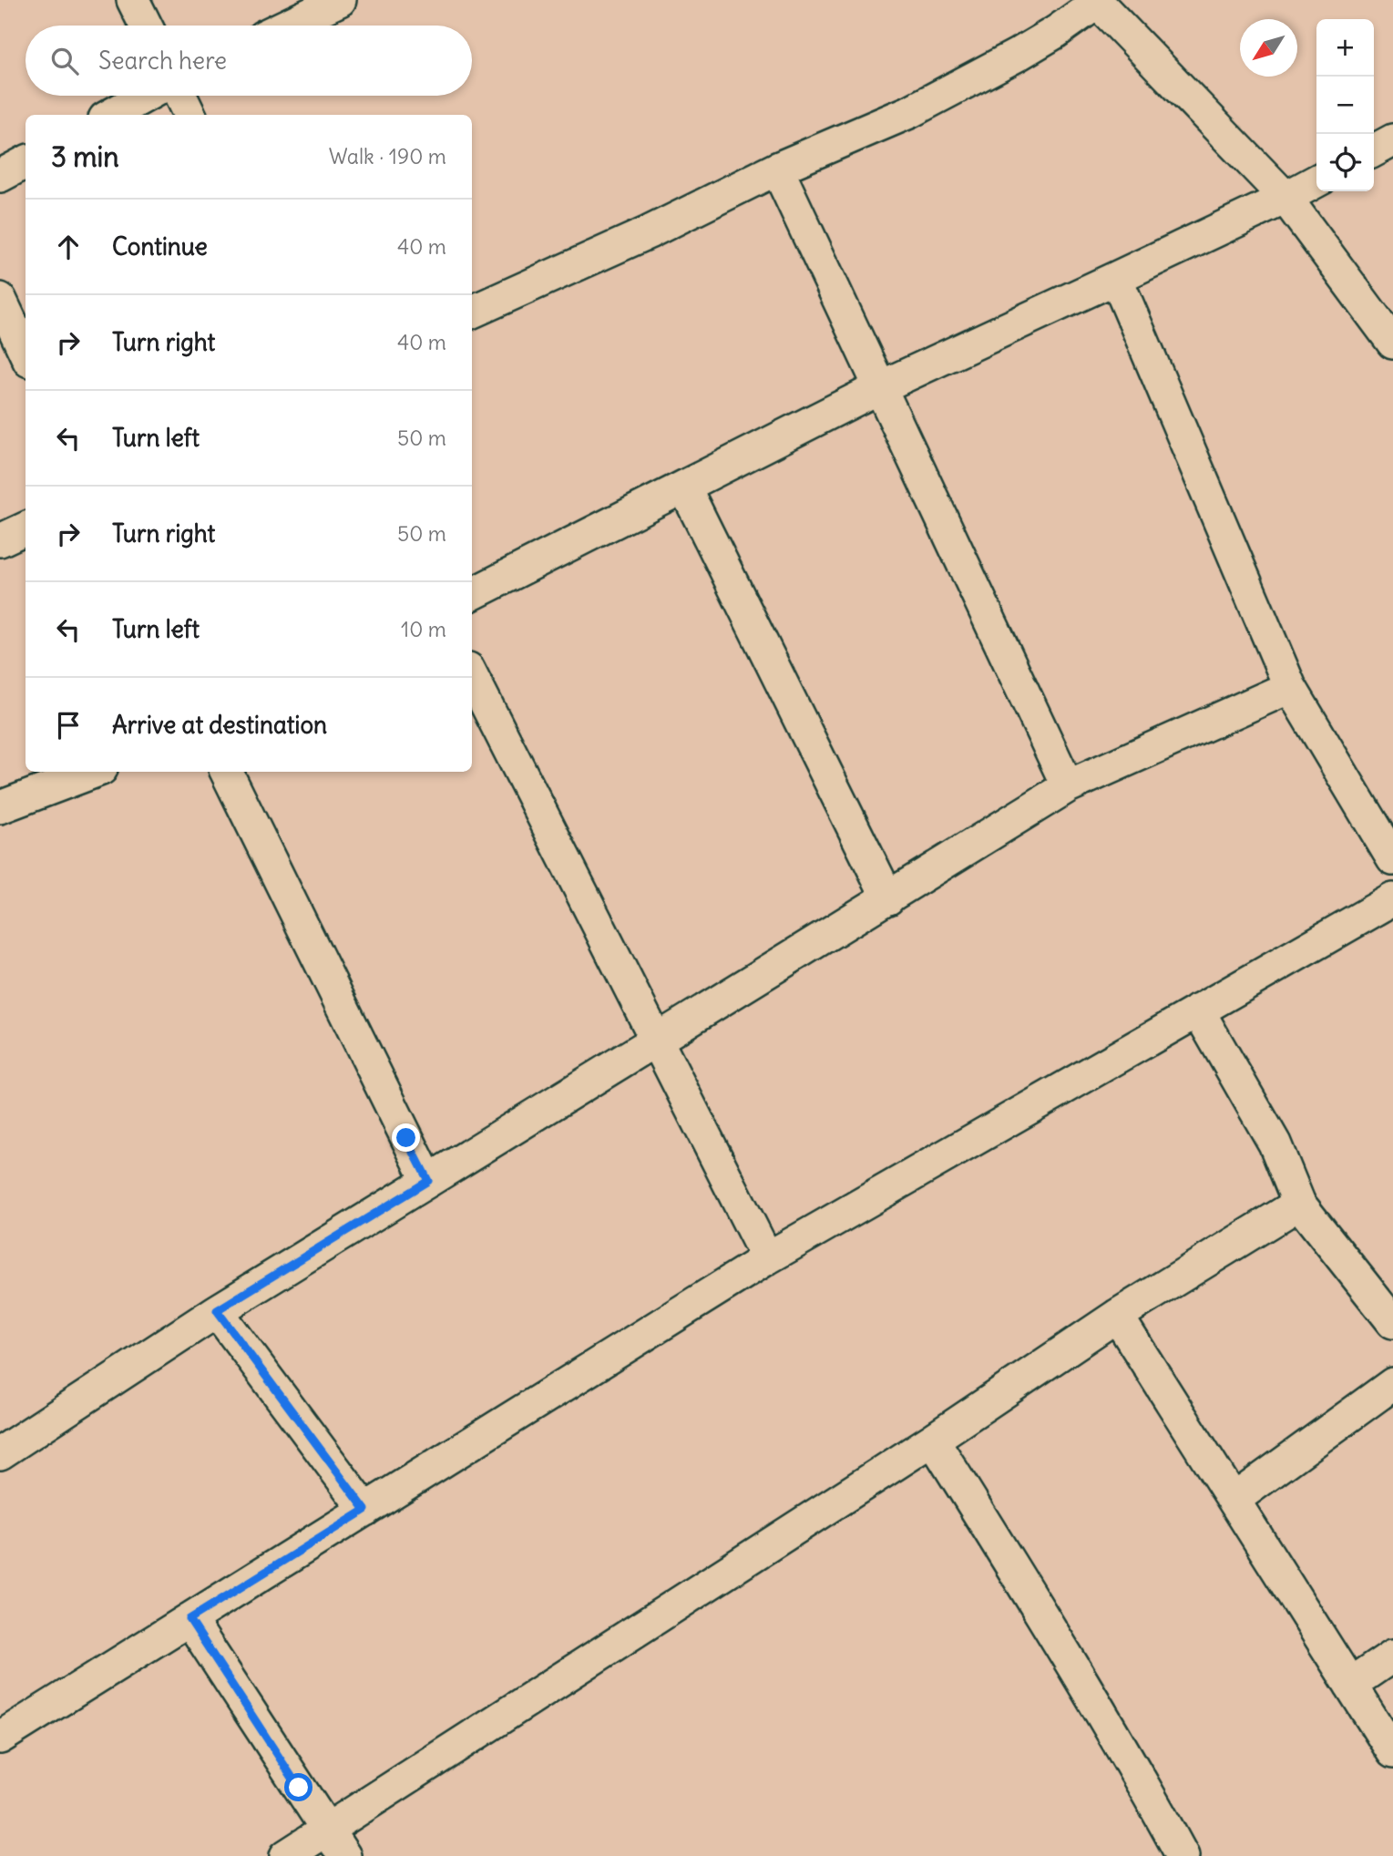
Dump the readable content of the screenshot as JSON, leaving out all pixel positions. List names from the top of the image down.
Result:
{
  "north": "bottom left",
  "page": {
    "map_buttons": ["+", "−"],
    "search": "Search here",
    "heading": ["3 min", "Walk · 190 m"],
    "list": [
      ["Continue", "40 m"],
      ["Turn right", "40 m"],
      ["Turn left", "50 m"],
      ["Turn right", "50 m"],
      ["Turn left", "10 m"],
      "Arrive at destination"
    ]
  }
}
